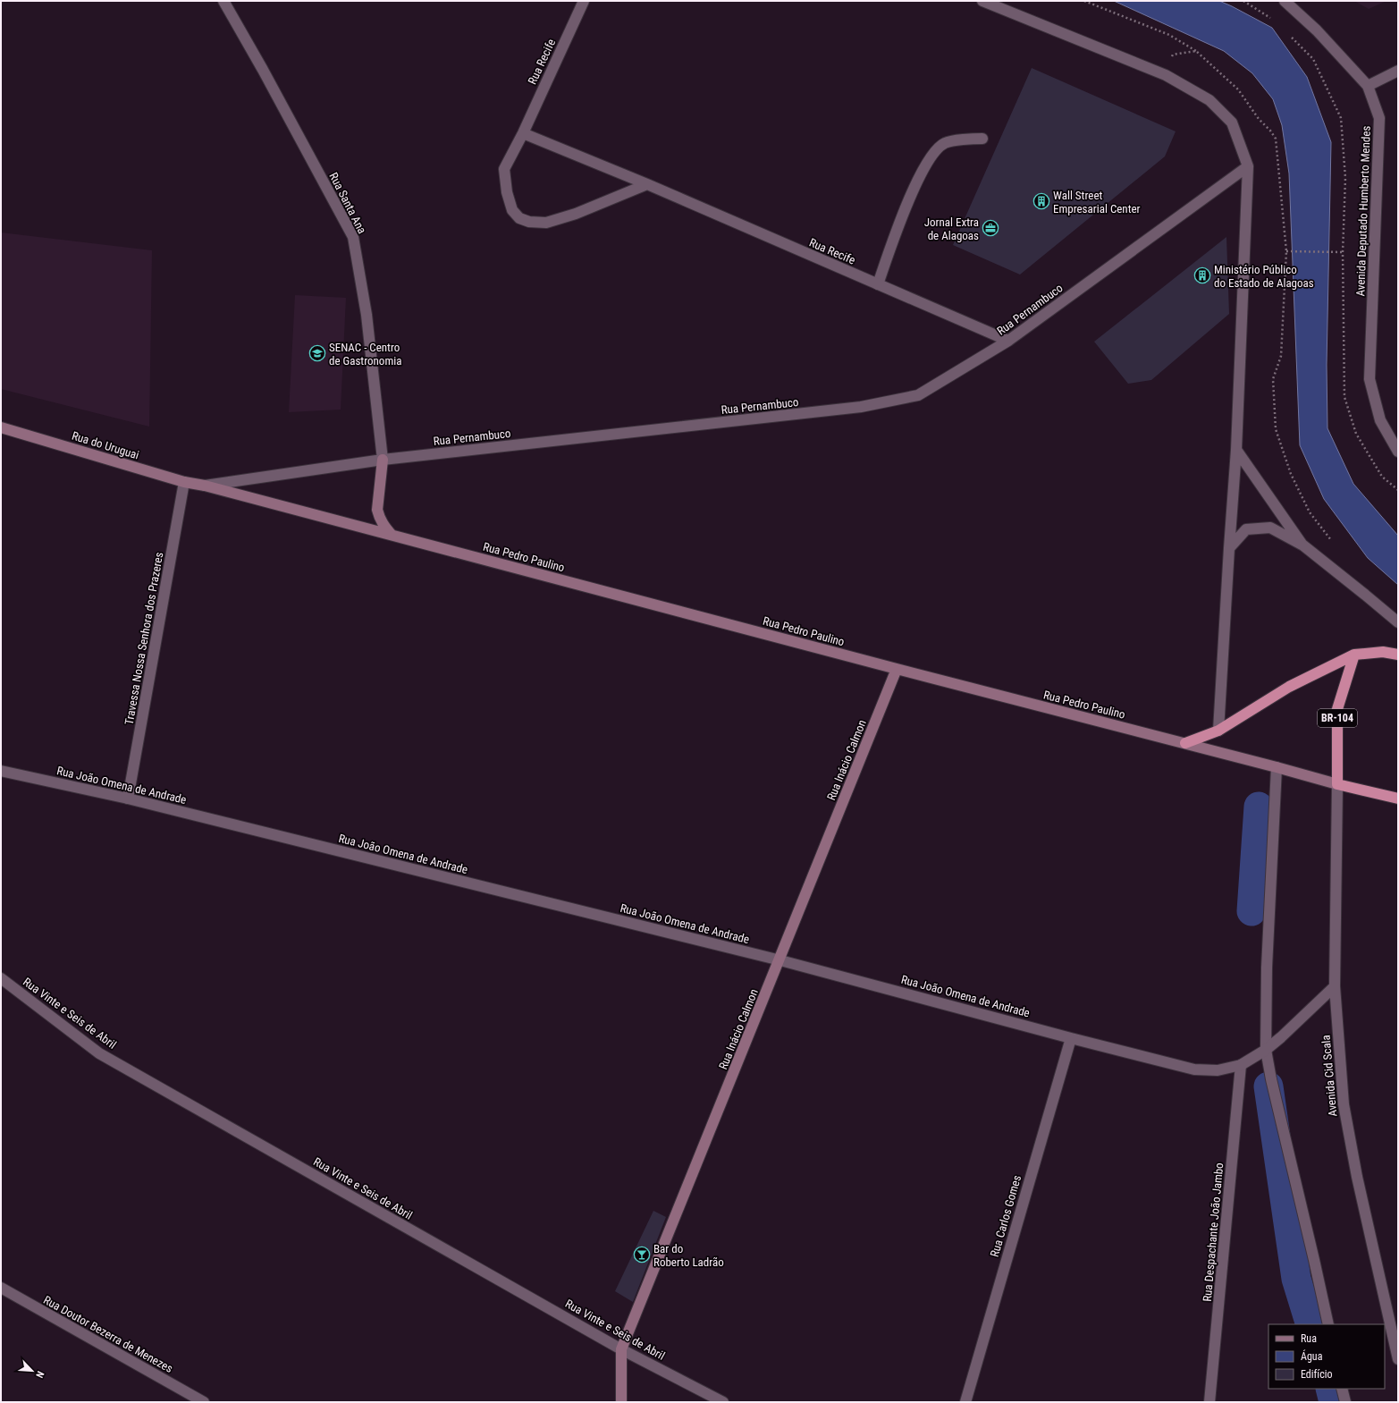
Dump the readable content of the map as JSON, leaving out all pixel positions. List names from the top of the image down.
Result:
{
  "streets": {
    "highway": ["Rua Pedro Paulino", "BR-104"],
    "main road": ["Rua do Uruguai", "Rua Inácio Calmon"],
    "street": [
      "Rua Recife",
      "Rua Santa Ana",
      "Avenida Deputado Humberto Mendes",
      "Rua Pernambuco",
      "Travessa Nossa Senhora dos Prazeres",
      "Rua João Omena de Andrade",
      "Rua Vinte e Seis de Abril",
      "Avenida Cid Scala",
      "Rua Carlos Gomes",
      "Rua Despachante João Jambo",
      "Rua Doutor Bezerra de Menezes"
    ]
  },
  "crossings": [
    ["Rua Recife", "Rua Pernambuco"],
    ["Rua Santa Ana", "Rua Pernambuco"],
    ["Rua Pernambuco", "Rua do Uruguai"],
    ["Rua Pernambuco", "Rua Pedro Paulino"],
    ["Rua do Uruguai", "Rua Pedro Paulino"],
    ["Rua do Uruguai", "Travessa Nossa Senhora dos Prazeres"],
    ["Rua Pedro Paulino", "BR-104"],
    ["Rua Pedro Paulino", "Rua Inácio Calmon"],
    ["Rua Pedro Paulino", "Avenida Cid Scala"],
    ["Travessa Nossa Senhora dos Prazeres", "Rua João Omena de Andrade"],
    ["BR-104", "Avenida Cid Scala"],
    ["Rua Inácio Calmon", "Rua João Omena de Andrade"],
    ["Rua Inácio Calmon", "Rua Vinte e Seis de Abril"],
    ["Rua João Omena de Andrade", "Avenida Cid Scala"],
    ["Rua João Omena de Andrade", "Rua Carlos Gomes"],
    ["Rua João Omena de Andrade", "Rua Despachante João Jambo"]
  ],
  "places": {
    "building": ["Wall Street Empresarial Center", "Ministério Público do Estado de Alagoas"],
    "office": ["Jornal Extra de Alagoas"],
    "school or university": ["SENAC - Centro de Gastronomia"],
    "bar": ["Bar do Roberto Ladrão"]
  },
  "legend": ["Rua", "Água", "Edifício"],
  "north": "bottom right"
}
